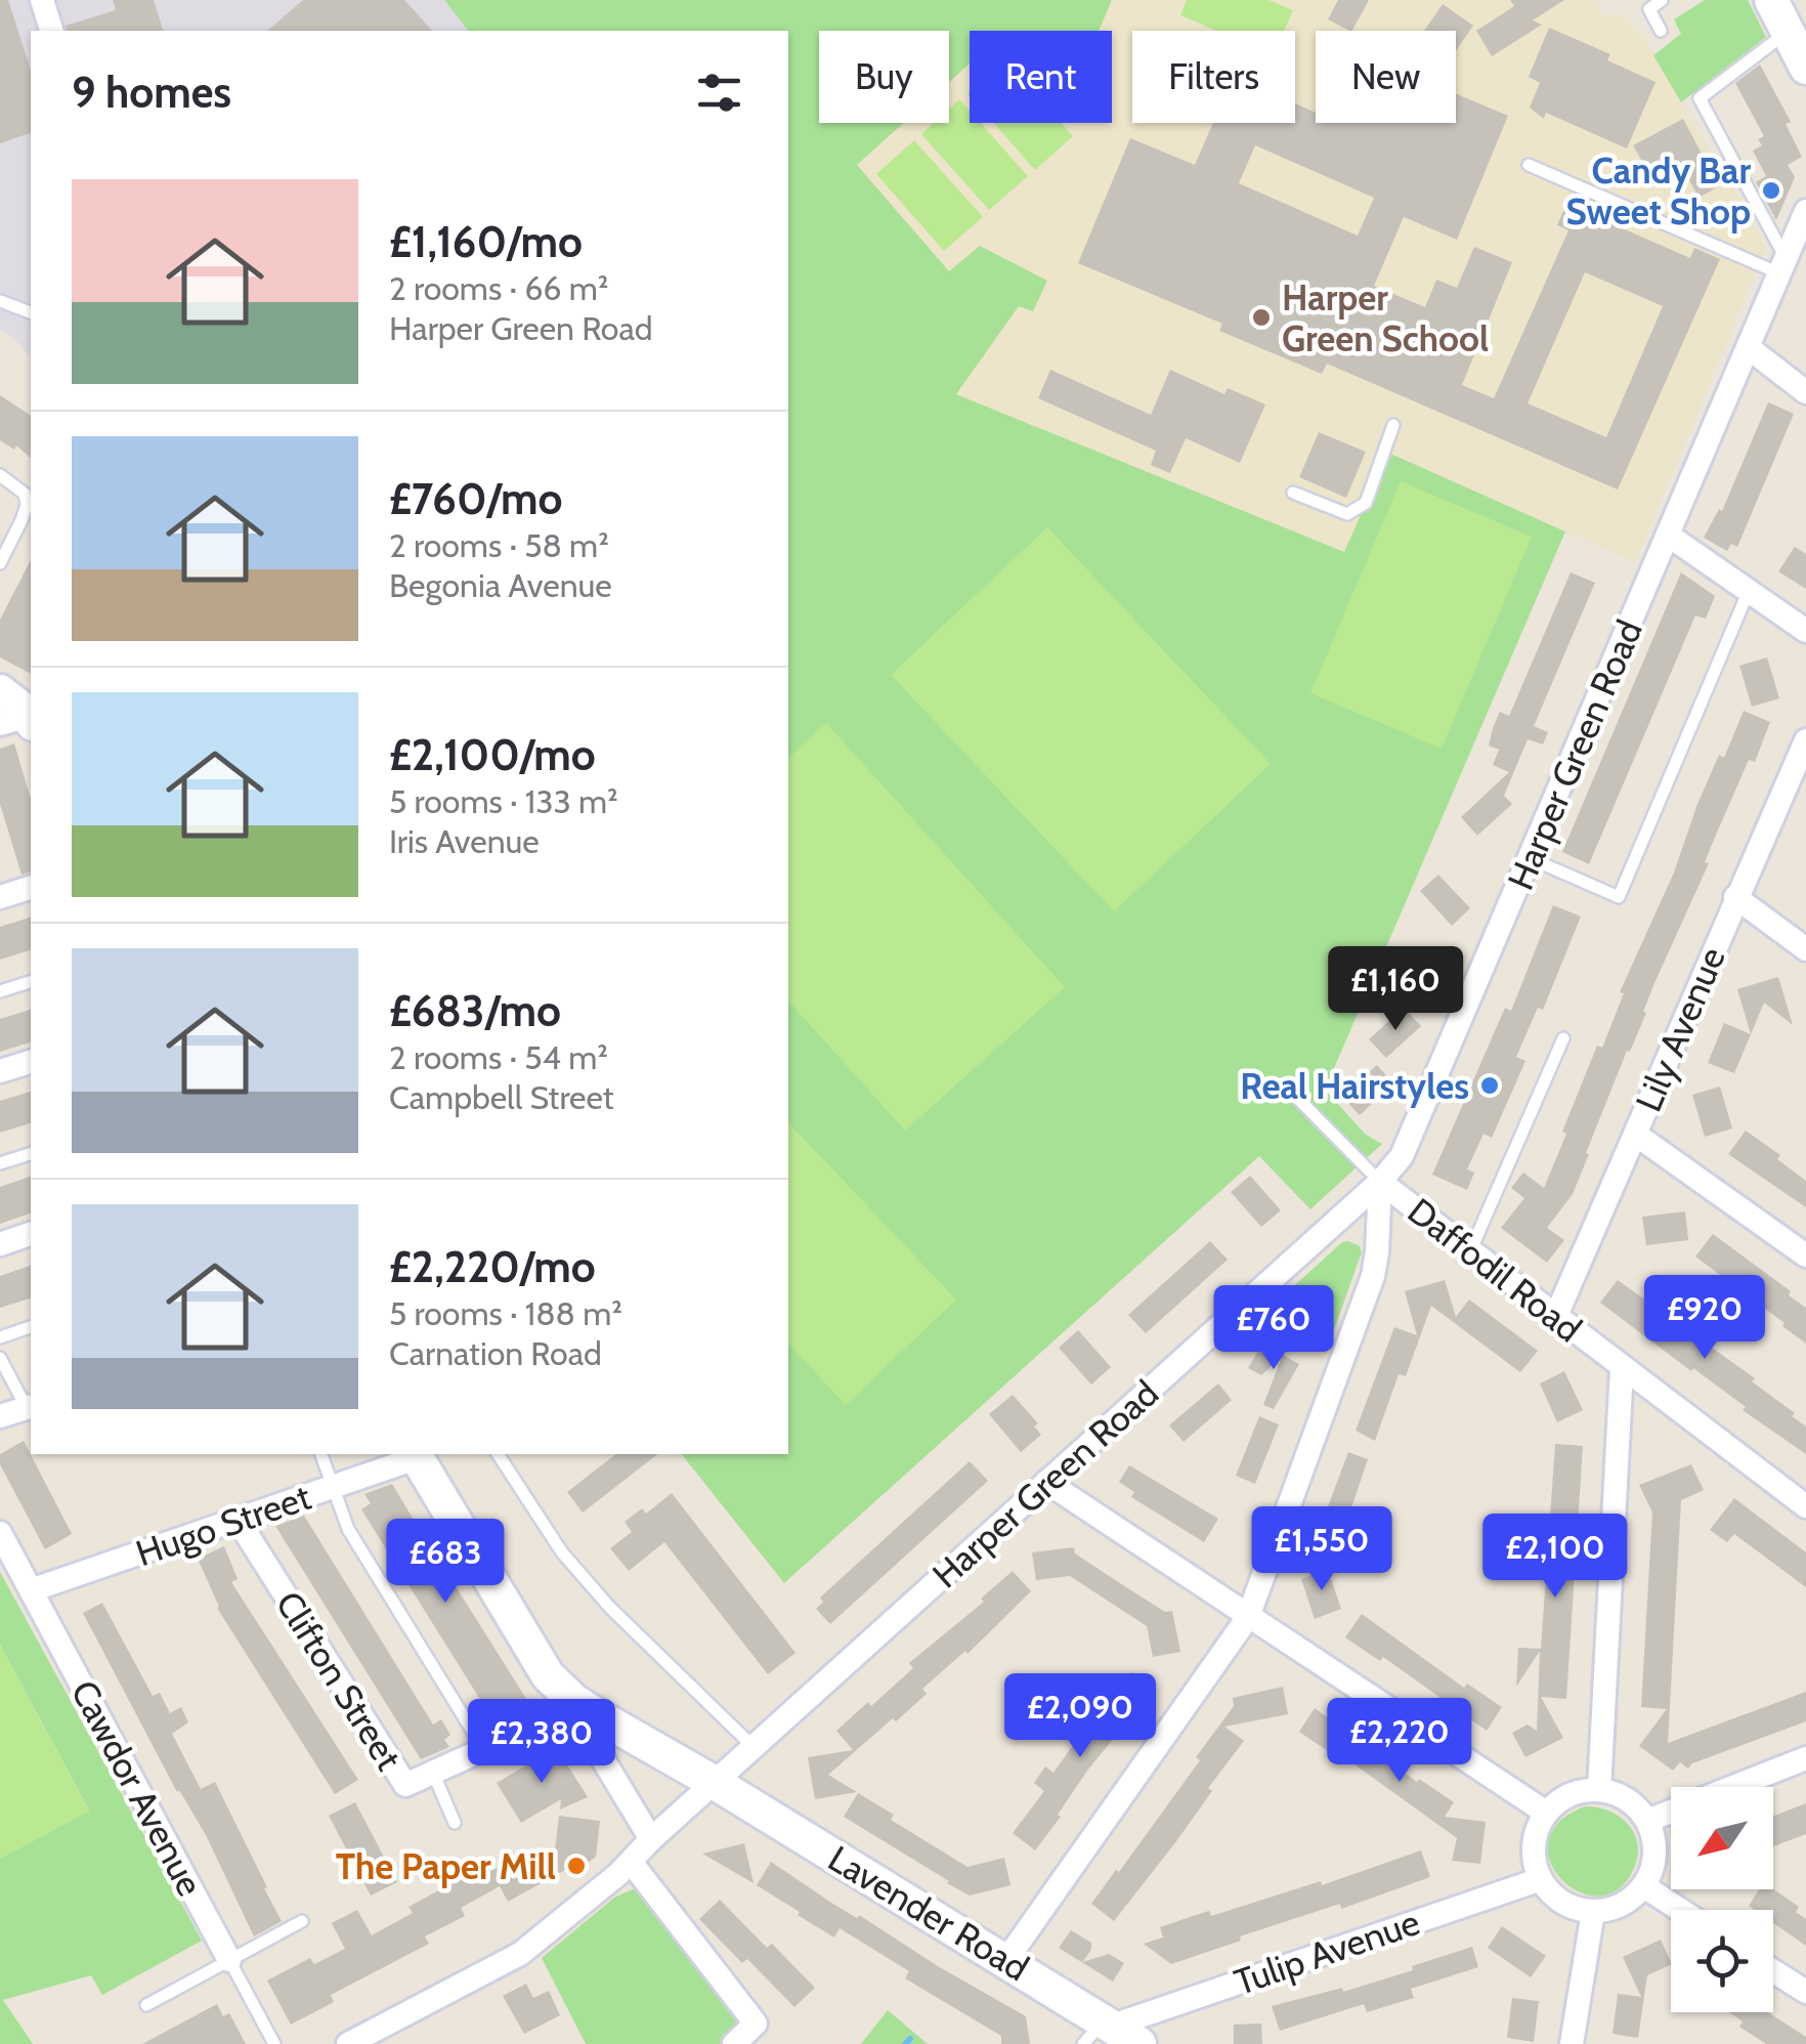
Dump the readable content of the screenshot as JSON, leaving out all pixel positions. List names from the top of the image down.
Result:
{
  "streets": {
    "street": [
      "Harper Green Road",
      "Lily Avenue",
      "Daffodil Road",
      "Hugo Street",
      "Clifton Street",
      "Cawdor Avenue",
      "Lavender Road",
      "Tulip Avenue"
    ]
  },
  "crossings": [
    ["Harper Green Road", "Daffodil Road"],
    ["Harper Green Road", "Lavender Road"],
    ["Lily Avenue", "Daffodil Road"],
    ["Hugo Street", "Clifton Street"],
    ["Hugo Street", "Cawdor Avenue"],
    ["Hugo Street", "Lavender Road"],
    ["Clifton Street", "Lavender Road"],
    ["Lavender Road", "Tulip Avenue"]
  ],
  "places": [
    "Candy Bar Sweet Shop",
    "Harper Green School",
    "Real Hairstyles",
    "The Paper Mill"
  ],
  "north": "bottom left",
  "page": {
    "chip": [
      "Buy",
      "Rent",
      "Filters",
      "New"
    ],
    "heading": "9 homes",
    "list": [
      {
        "name": "£1,160/mo",
        "note": "2 rooms · 66 m² · Harper Green Road"
      },
      {
        "name": "£760/mo",
        "note": "2 rooms · 58 m² · Begonia Avenue"
      },
      {
        "name": "£2,100/mo",
        "note": "5 rooms · 133 m² · Iris Avenue"
      },
      {
        "name": "£683/mo",
        "note": "2 rooms · 54 m² · Campbell Street"
      },
      {
        "name": "£2,220/mo",
        "note": "5 rooms · 188 m² · Carnation Road"
      }
    ],
    "price": [
      "£1,160",
      "£920",
      "£760",
      "£1,550",
      "£2,100",
      "£683",
      "£2,090",
      "£2,220",
      "£2,380"
    ]
  }
}
